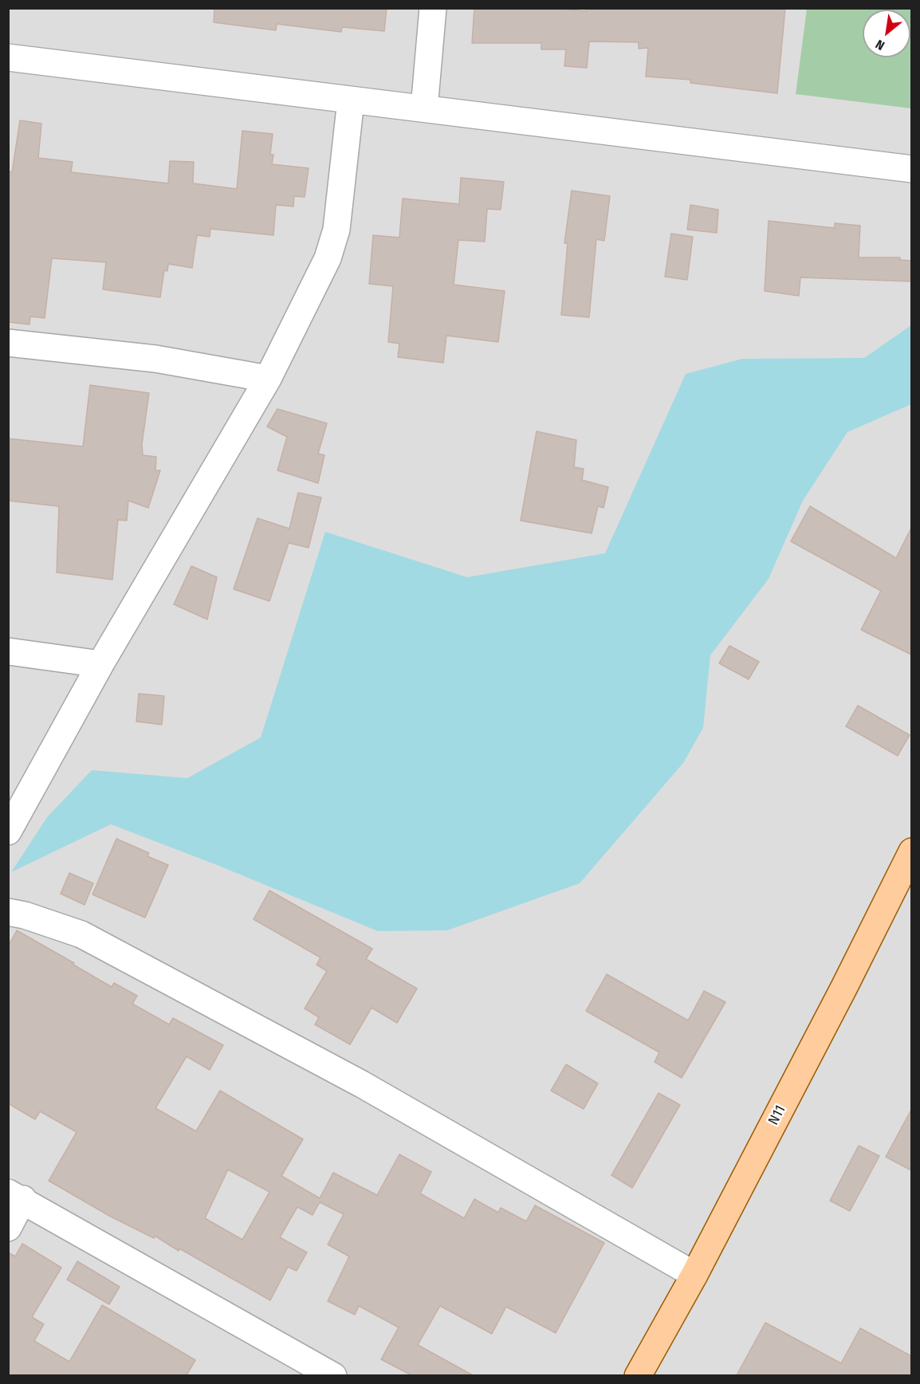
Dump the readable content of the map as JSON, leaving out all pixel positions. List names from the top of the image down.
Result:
{
  "streets": {
    "main road": ["N11"]
  },
  "north": "bottom left"
}
